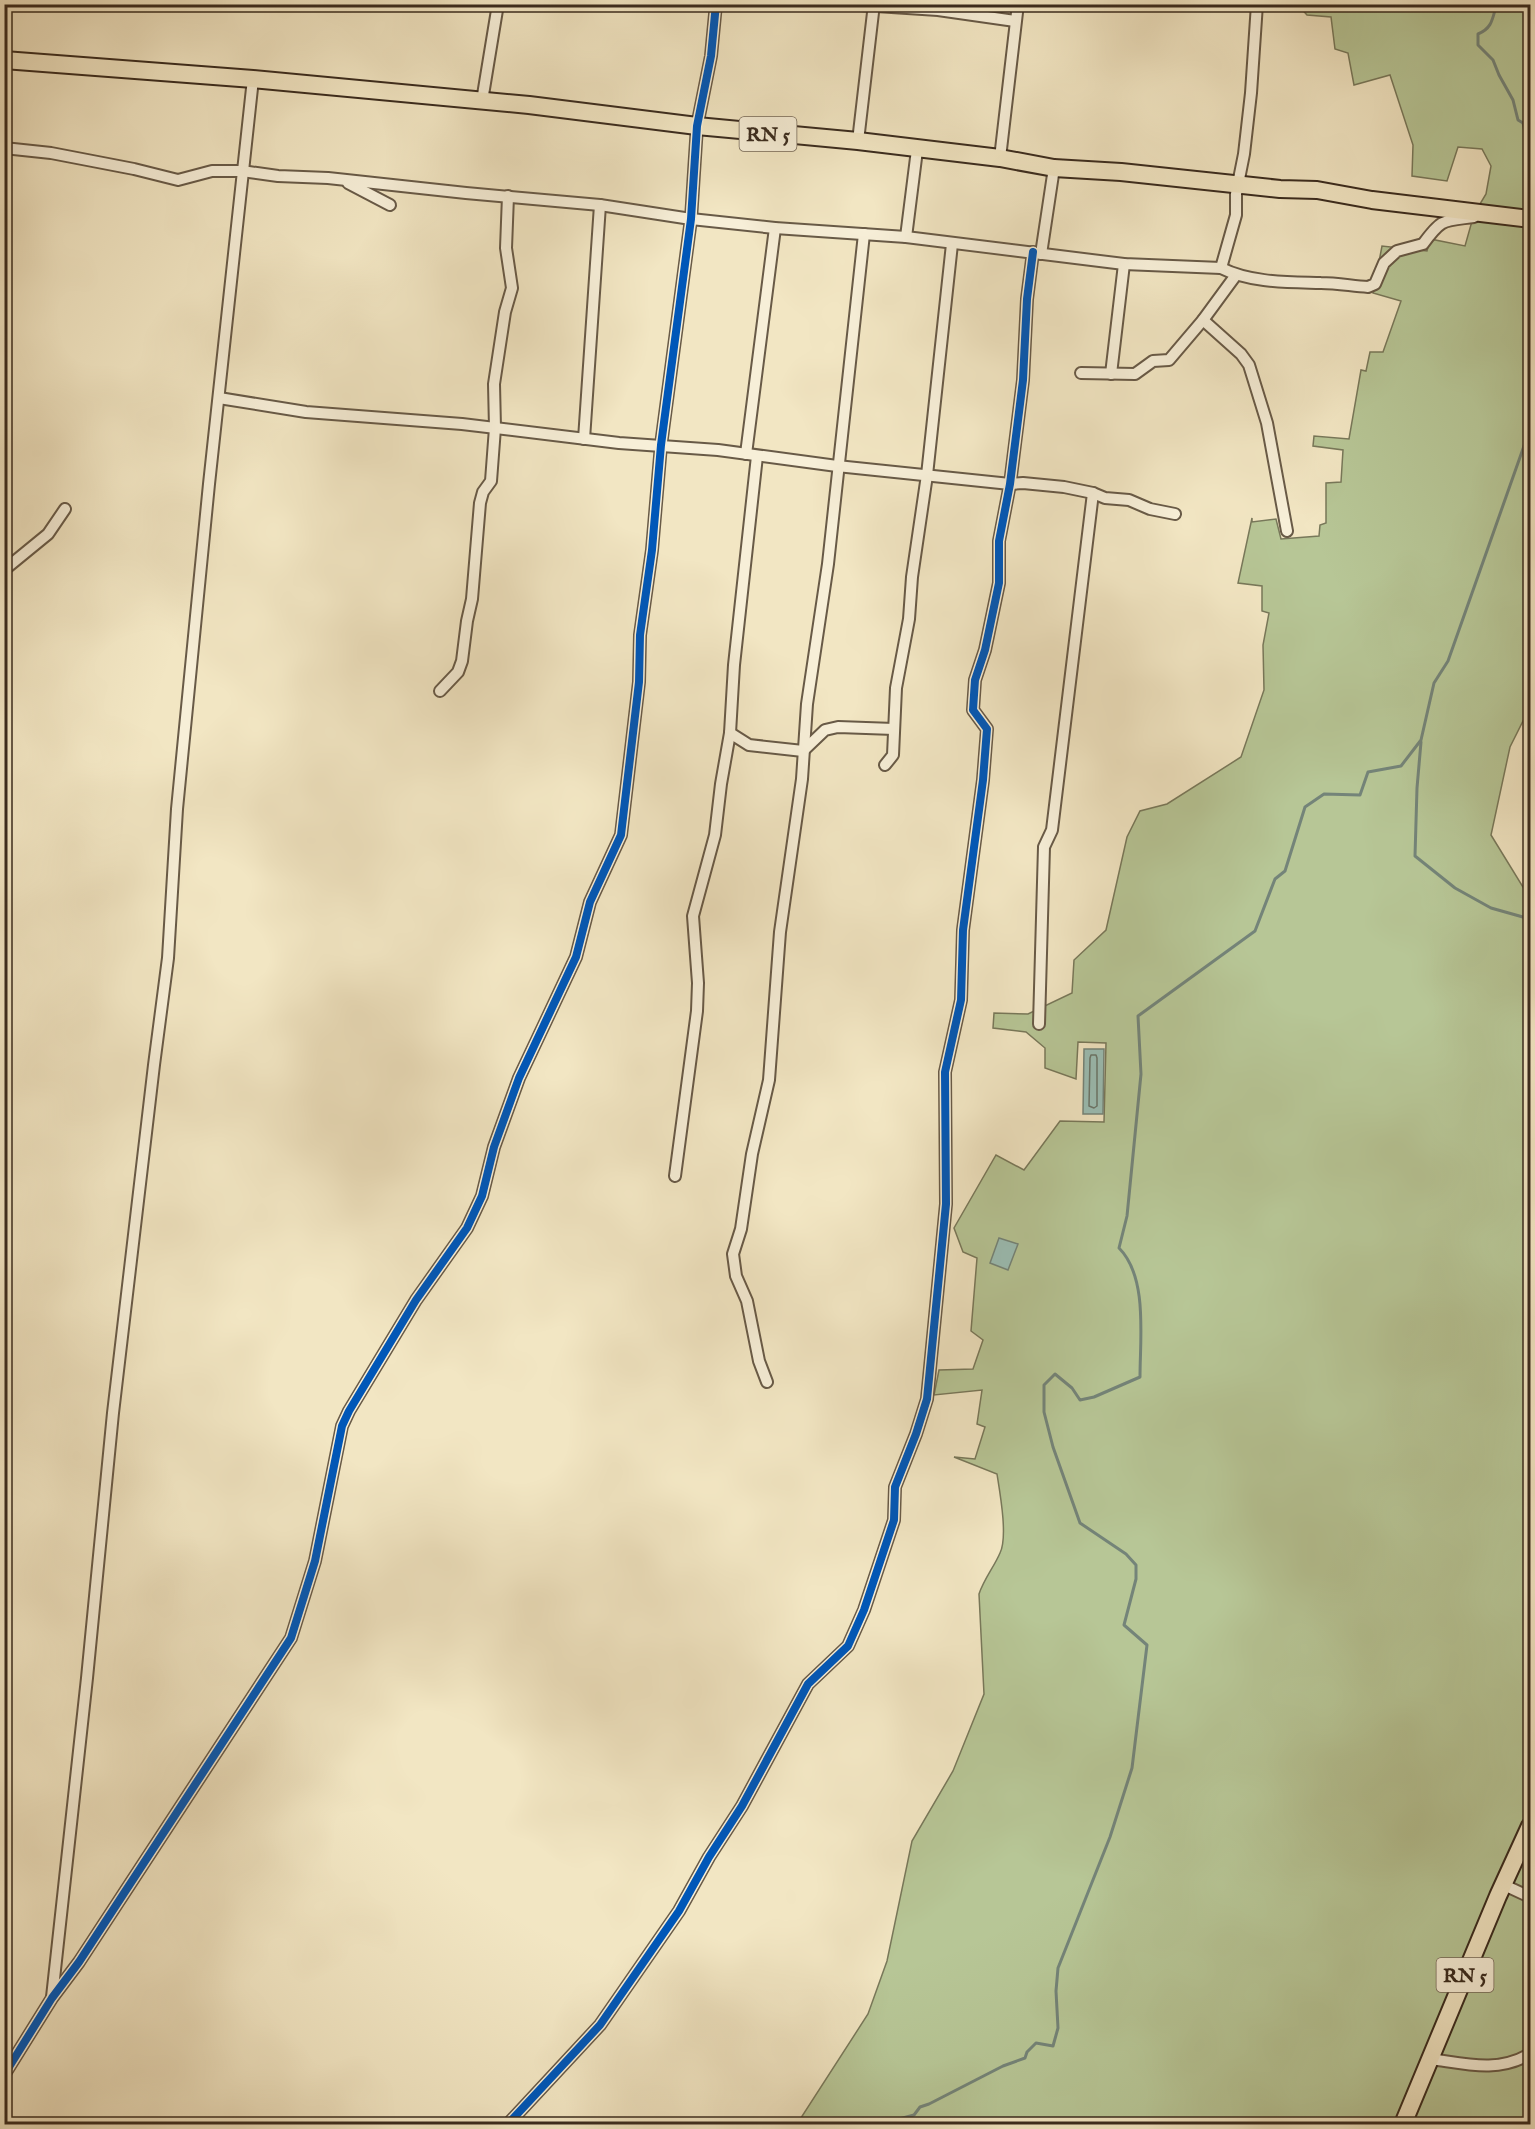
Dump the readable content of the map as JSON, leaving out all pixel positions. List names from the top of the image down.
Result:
{
  "streets": {
    "main road": ["RN 5"]
  }
}
